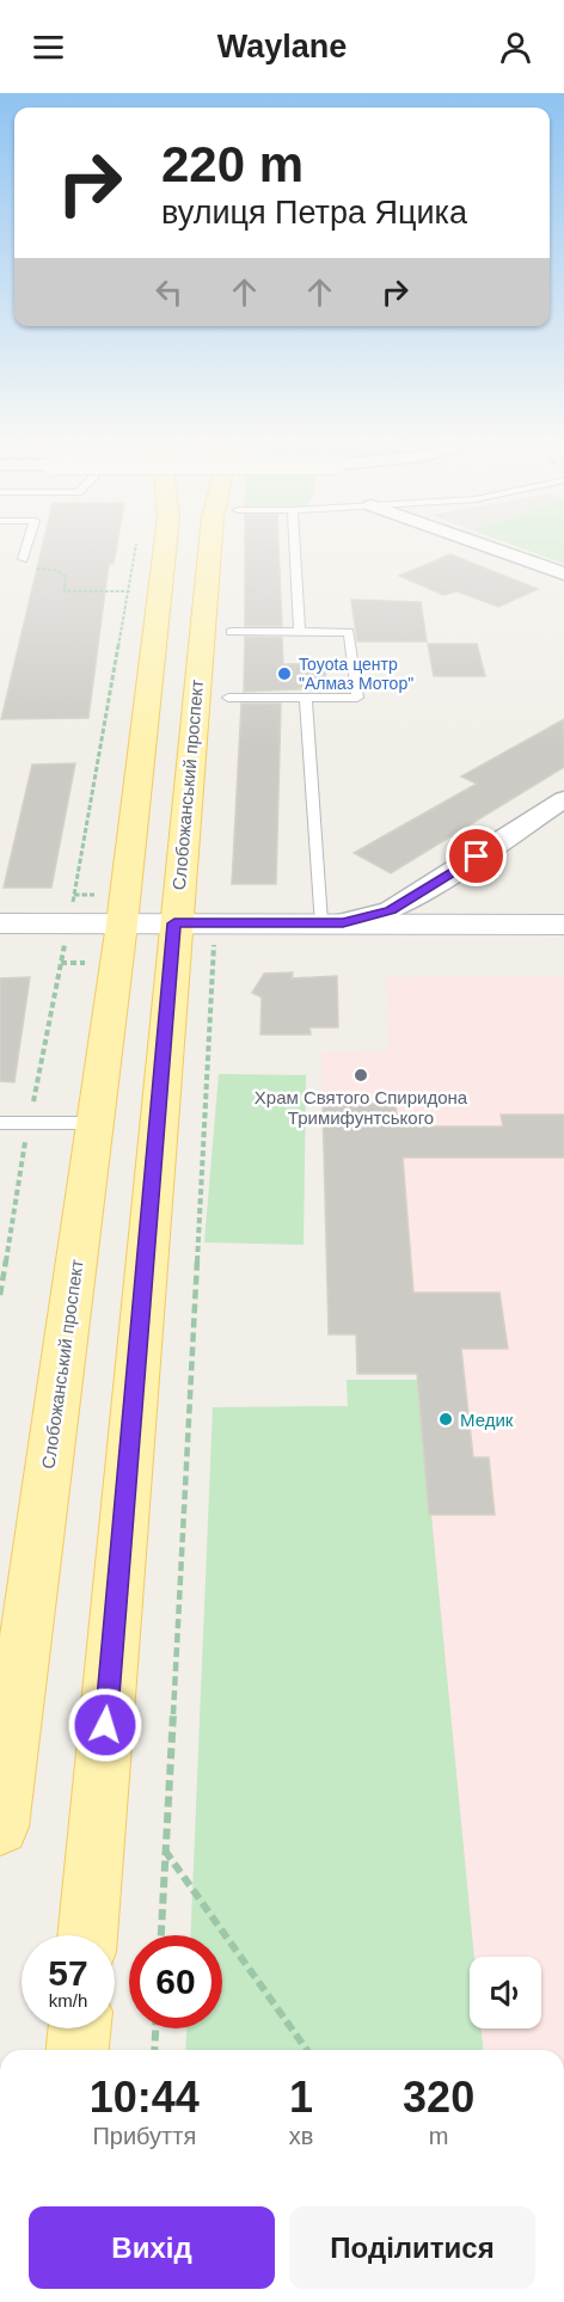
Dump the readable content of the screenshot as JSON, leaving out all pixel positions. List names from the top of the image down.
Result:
{
  "streets": {
    "main road": ["Слобожанський проспект"]
  },
  "places": ["Toyota центр \"Алмаз Мотор\"", "Храм Святого Спиридона Тримифунтського", "Медик"],
  "page": {
    "header": "Waylane",
    "turn": ["220 m", "вулиця Петра Яцика"],
    "speed": "57 km/h",
    "limit": "60",
    "eta": [
      "10:44",
      "Прибуття",
      "1",
      "хв",
      "320",
      "m"
    ],
    "buttons": ["Вихід", "Поділитися"]
  }
}
